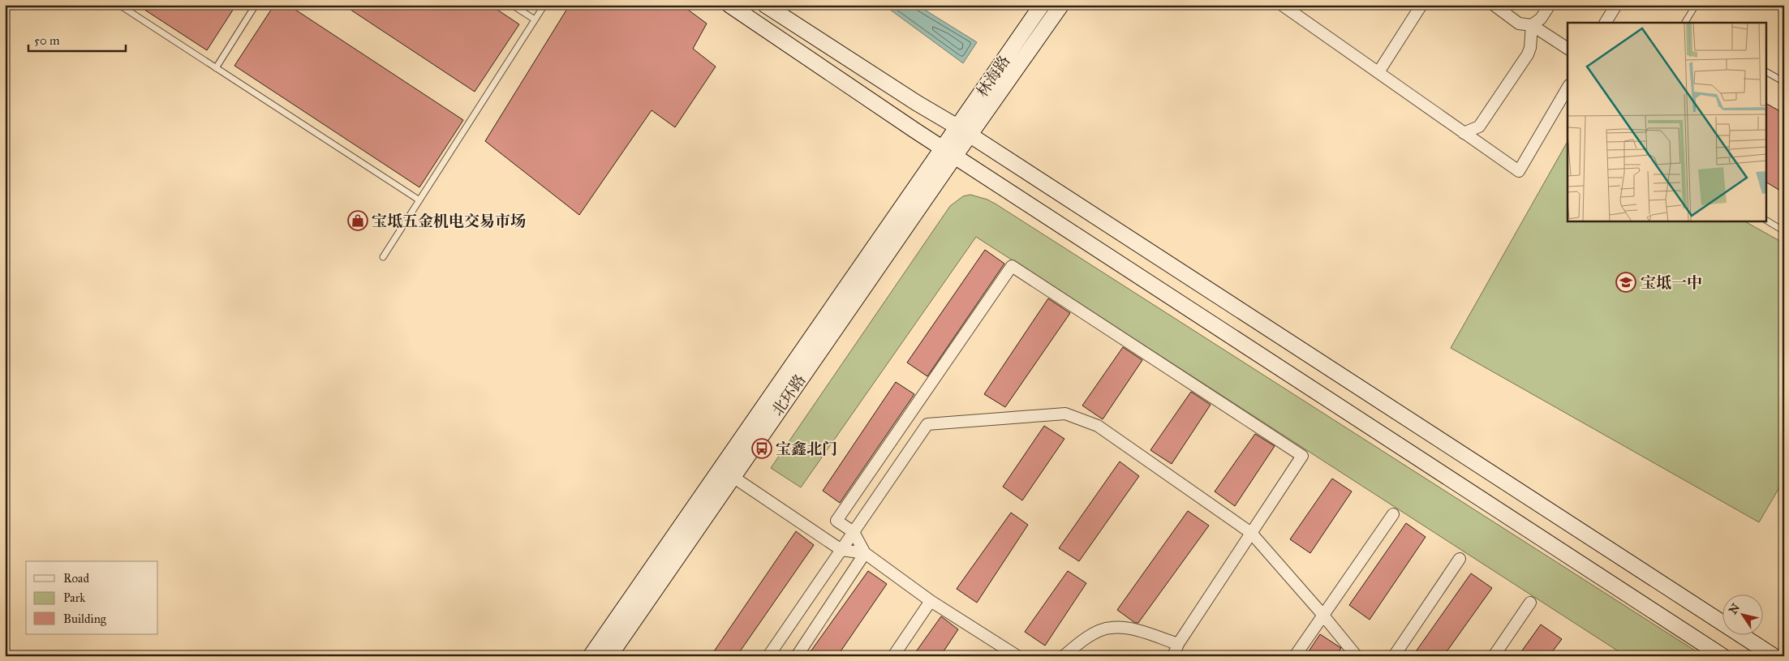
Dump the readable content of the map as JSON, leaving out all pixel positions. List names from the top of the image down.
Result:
{
  "streets": {
    "main road": ["林海路", "北环路"]
  },
  "crossings": [
    ["林海路", "北环路"]
  ],
  "places": {
    "shop": ["宝坻五金机电交易市场"],
    "school or university": ["宝坻一中"],
    "bus stop": ["宝鑫北门"]
  },
  "legend": ["Road", "Park", "Building"],
  "scale_bar": "50 m",
  "north": "top left"
}
